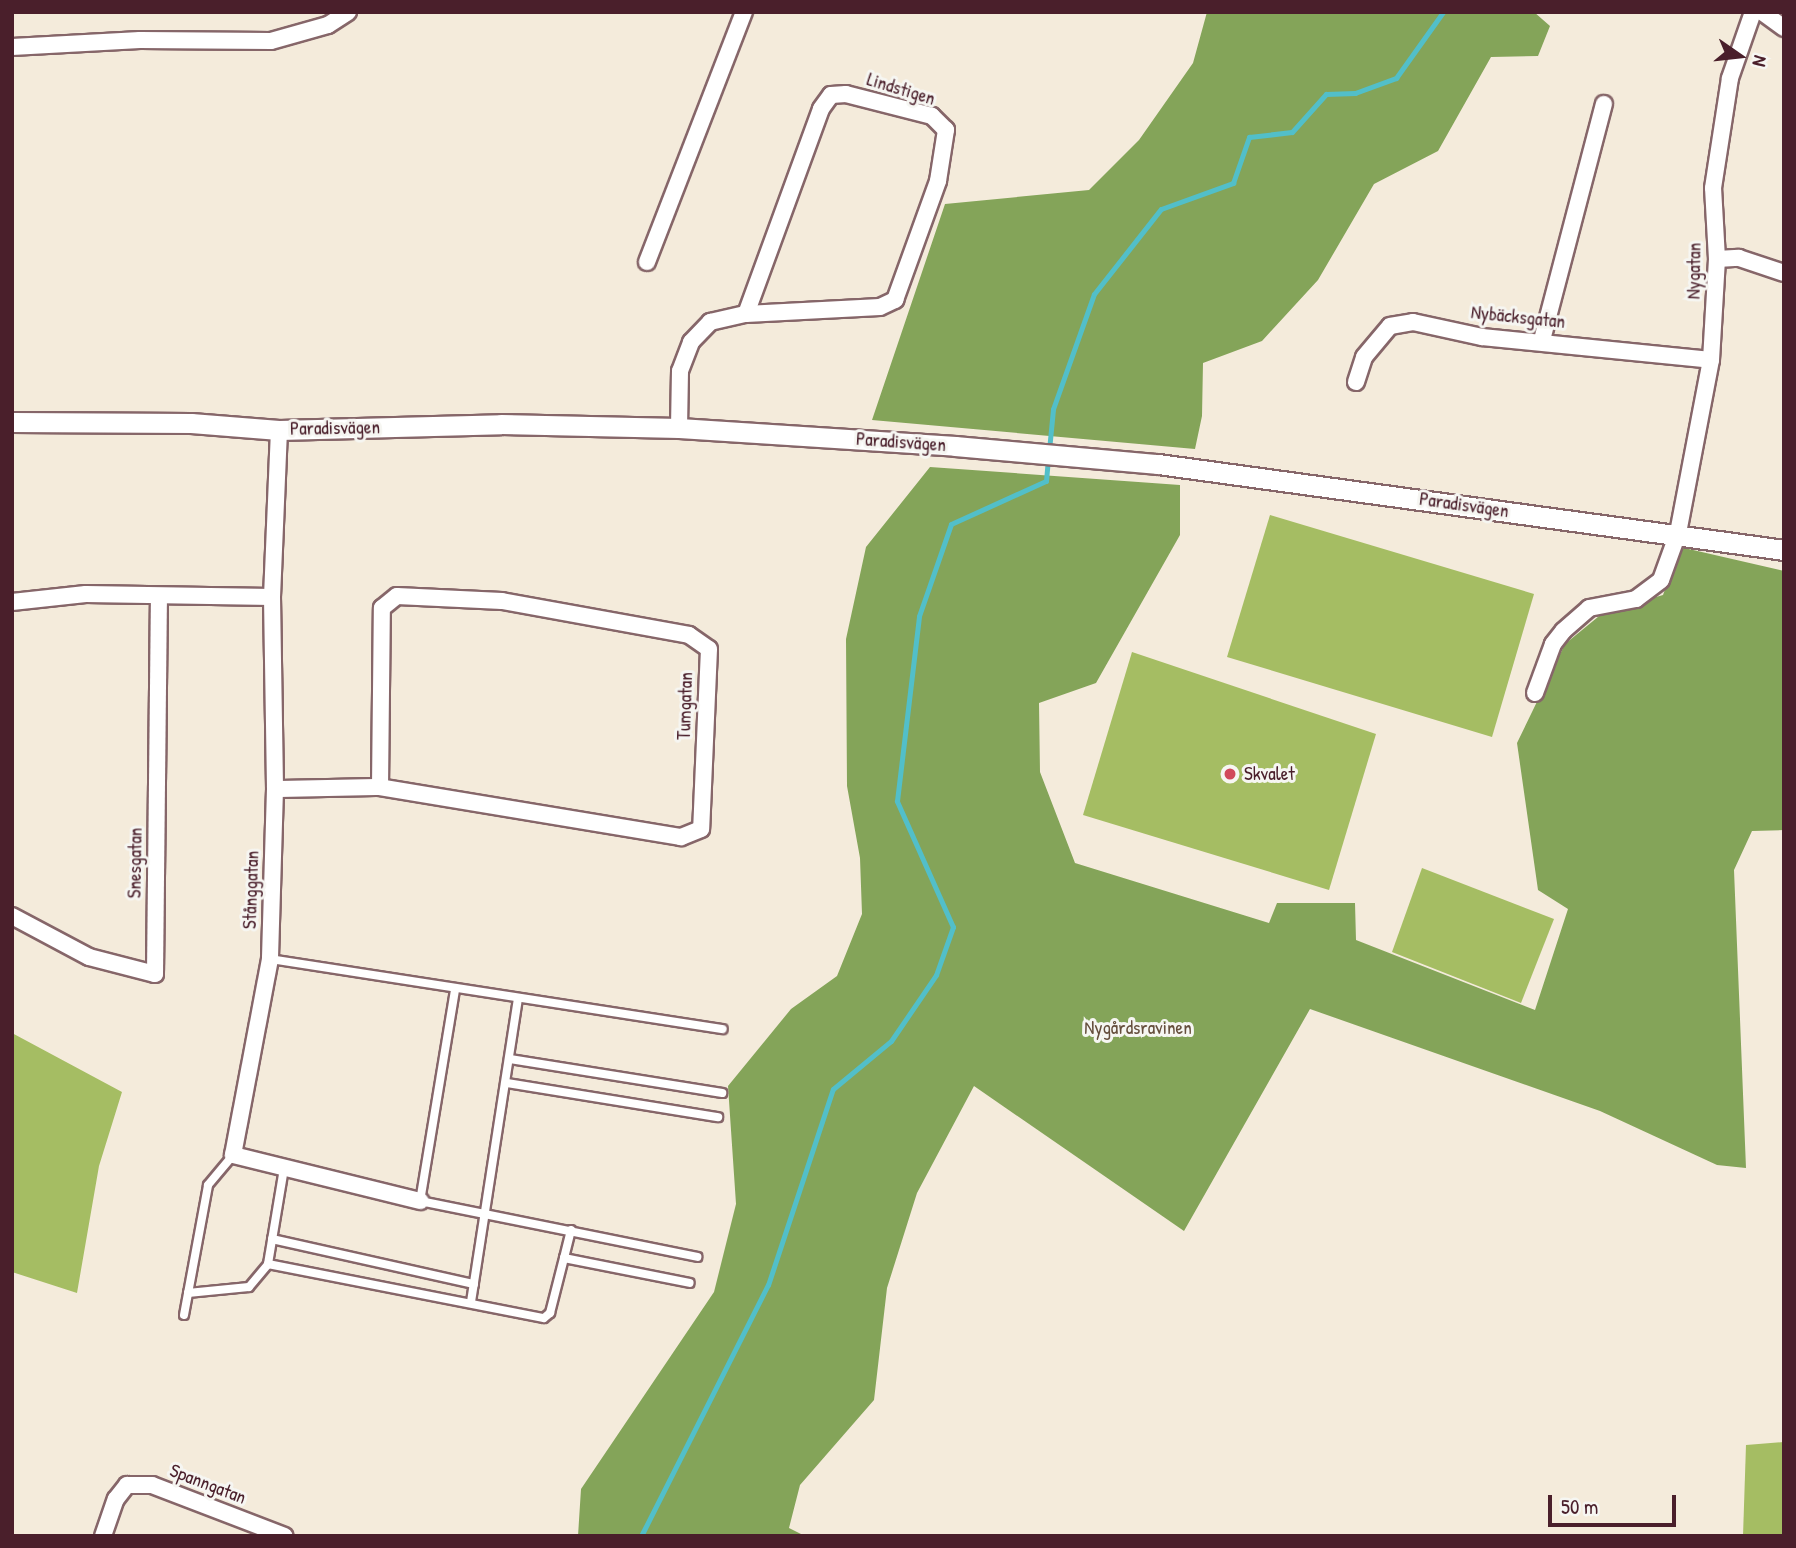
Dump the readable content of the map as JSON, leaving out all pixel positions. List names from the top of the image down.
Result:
{
  "streets": {
    "street": [
      "Lindstigen",
      "Nygatan",
      "Nybäcksgatan",
      "Paradisvägen",
      "Tumgatan",
      "Snesgatan",
      "Stånggatan",
      "Spanngatan"
    ]
  },
  "crossings": [
    ["Lindstigen", "Paradisvägen"],
    ["Nygatan", "Nybäcksgatan"],
    ["Nygatan", "Paradisvägen"],
    ["Paradisvägen", "Stånggatan"],
    ["Tumgatan", "Stånggatan"]
  ],
  "parks": ["Nygårdsravinen"],
  "places": ["Skvalet"],
  "scale_bar": "50 m",
  "north": "right"
}
